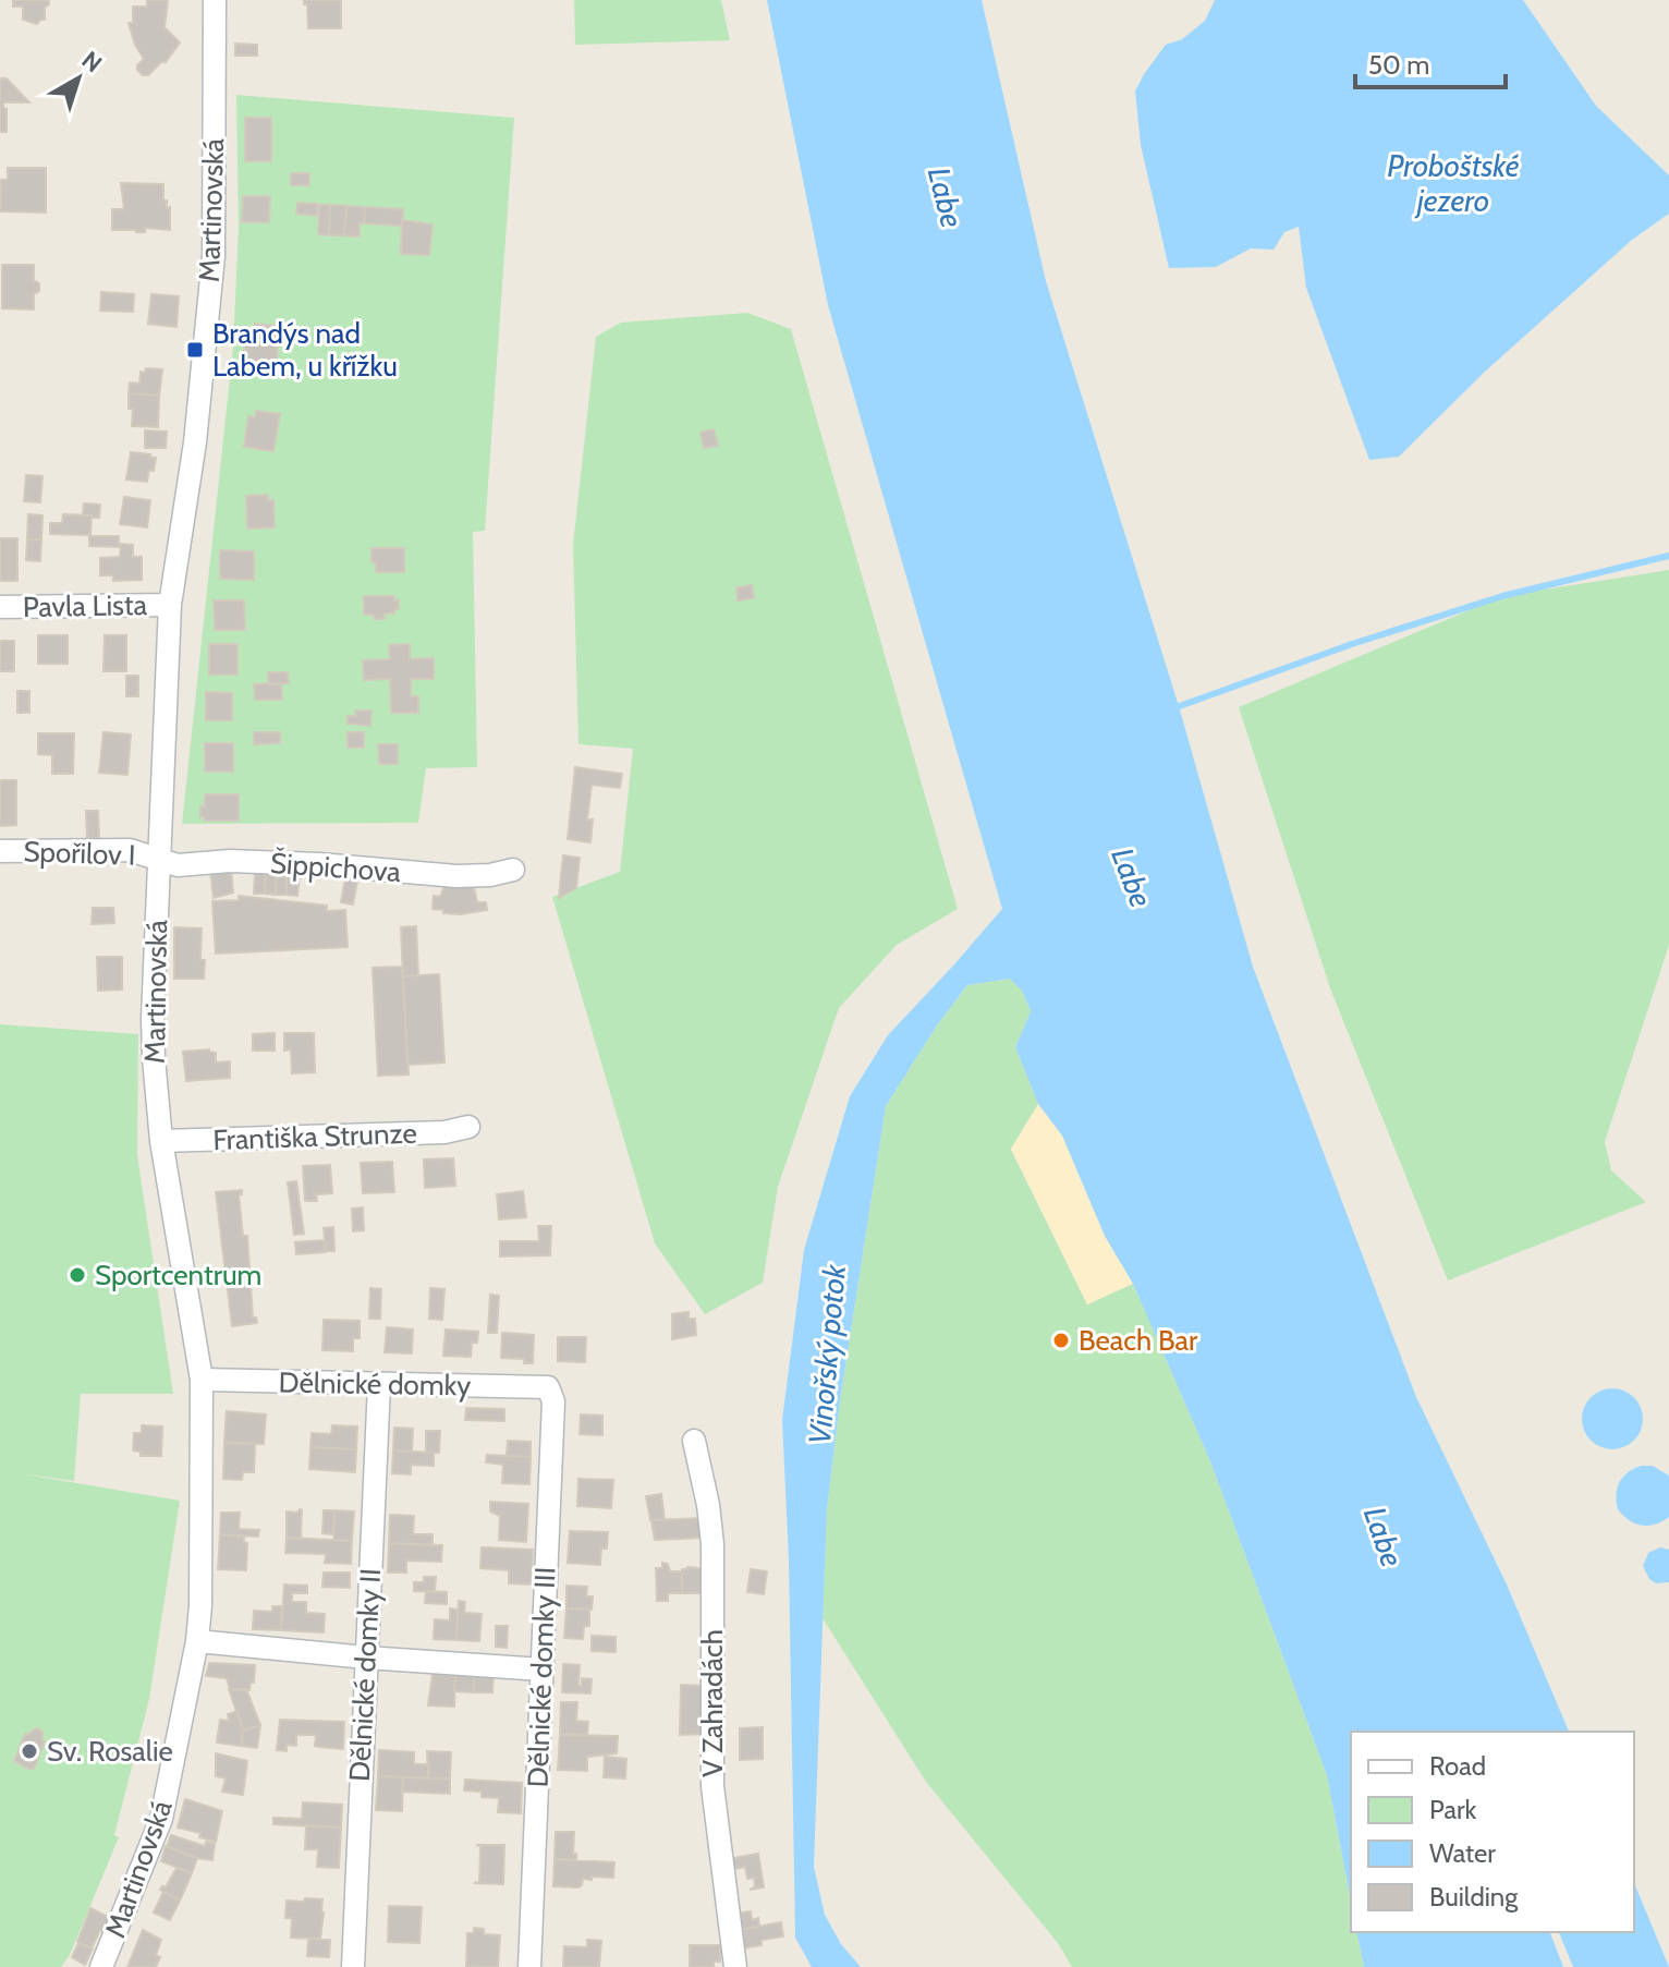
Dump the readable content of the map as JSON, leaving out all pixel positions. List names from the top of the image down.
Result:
{
  "streets": {
    "street": [
      "Martinovská",
      "Pavla Lista",
      "Spořilov I",
      "Šippichova",
      "Františka Strunze",
      "Dělnické domky",
      "Dělnické domky II",
      "Dělnické domky III",
      "V Zahradách"
    ]
  },
  "crossings": [
    ["Martinovská", "Pavla Lista"],
    ["Martinovská", "Spořilov I"],
    ["Martinovská", "Šippichova"],
    ["Martinovská", "Františka Strunze"],
    ["Martinovská", "Dělnické domky"],
    ["Spořilov I", "Šippichova"],
    ["Dělnické domky", "Dělnické domky II"],
    ["Dělnické domky", "Dělnické domky III"]
  ],
  "water": ["Proboštské jezero", "Labe", "Vinořský potok"],
  "places": {
    "transit": ["Brandýs nad Labem, u křížku"],
    "other": ["Sportcentrum", "Beach Bar", "Sv. Rosalie"]
  },
  "legend": [
    "Road",
    "Park",
    "Water",
    "Building"
  ],
  "scale_bar": "50 m",
  "north": "top right"
}
